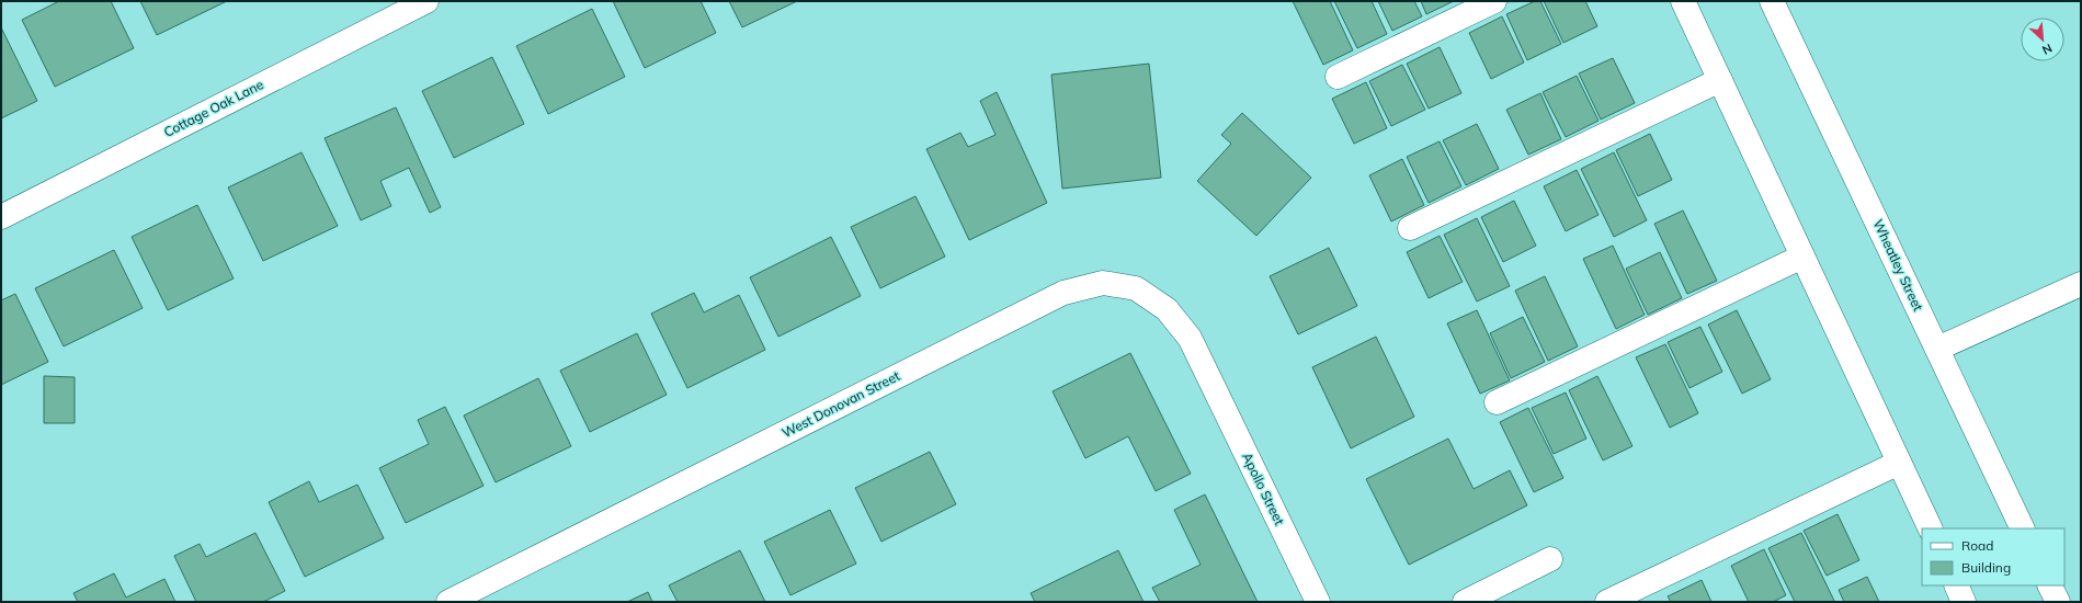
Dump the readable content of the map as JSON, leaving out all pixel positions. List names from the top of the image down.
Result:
{
  "streets": {
    "street": [
      "Cottage Oak Lane",
      "Wheatley Street",
      "West Donovan Street",
      "Apollo Street"
    ]
  },
  "crossings": [
    ["West Donovan Street", "Apollo Street"]
  ],
  "legend": ["Road", "Building"],
  "north": "bottom right"
}
